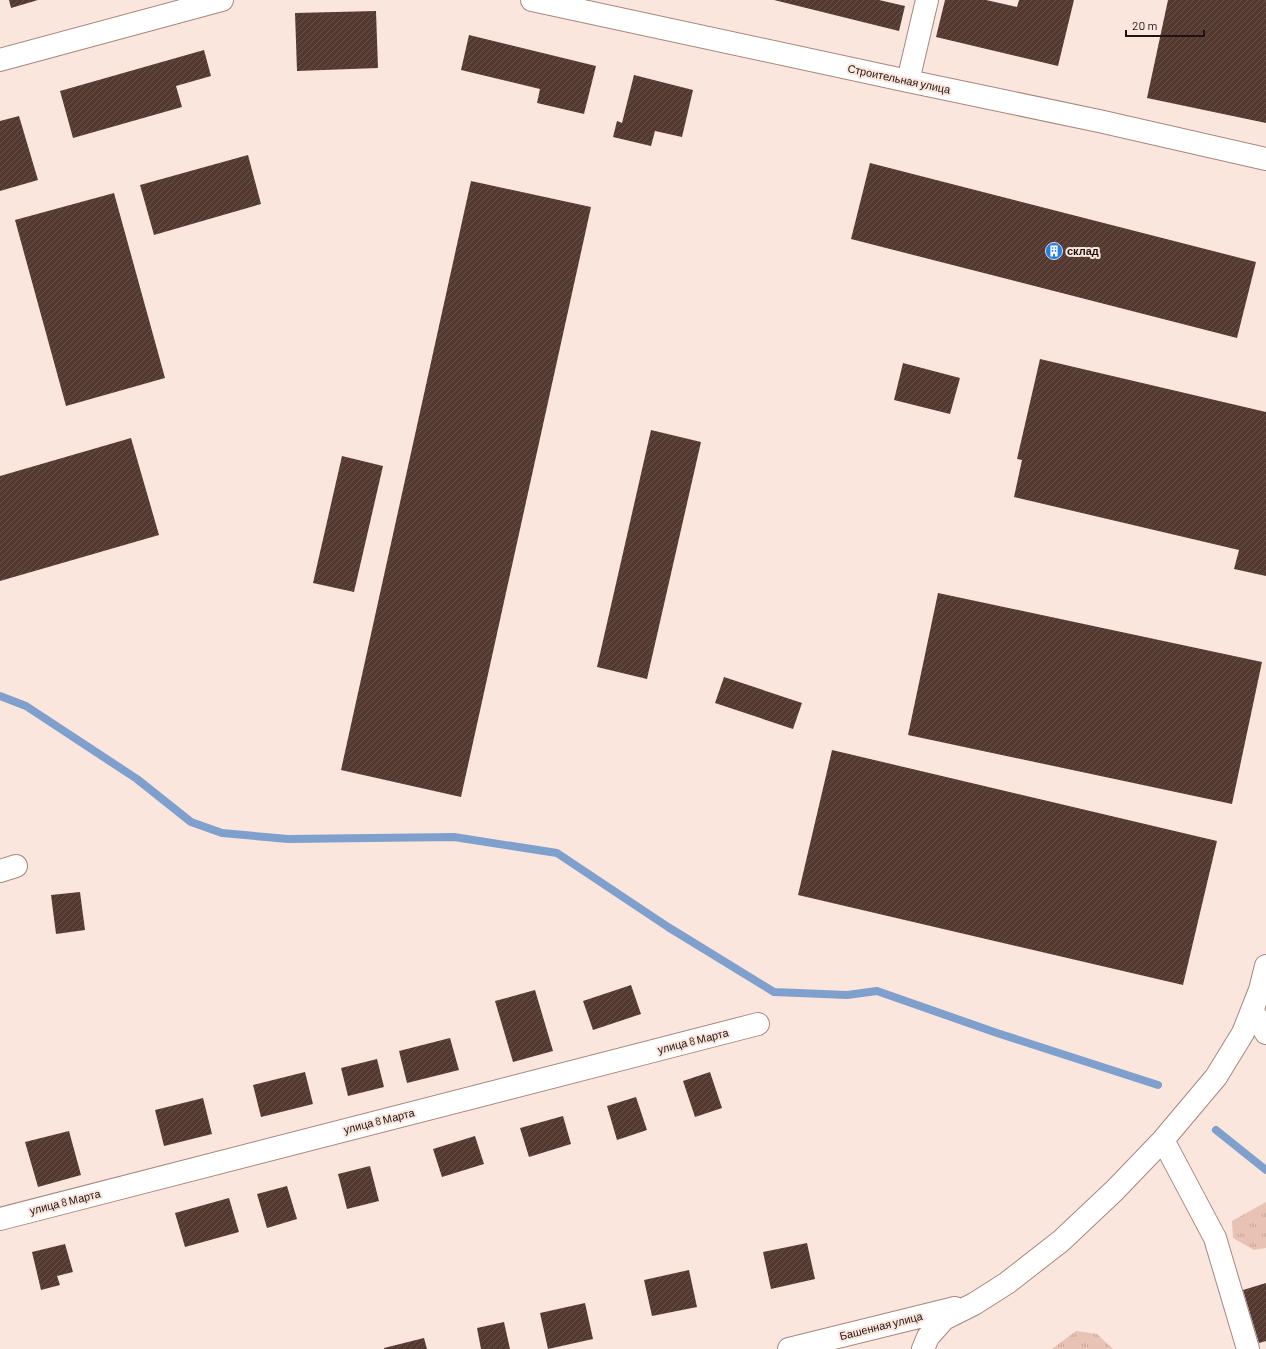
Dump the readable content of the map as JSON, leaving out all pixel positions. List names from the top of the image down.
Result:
{
  "streets": {
    "street": ["Строительная улица", "улица 8 Марта", "Башенная улица"]
  },
  "places": {
    "building": ["склад"]
  },
  "scale_bar": "20 m"
}
